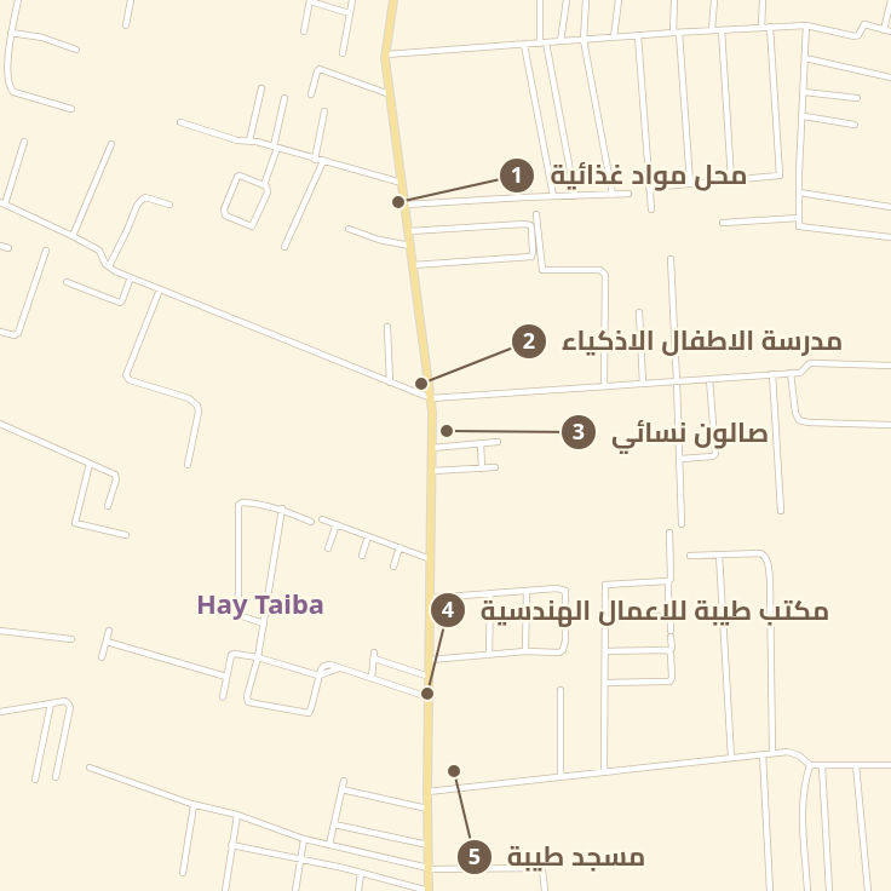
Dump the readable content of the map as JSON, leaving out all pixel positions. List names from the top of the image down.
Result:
{
  "districts": ["Hay Taiba"],
  "places": [
    "محل مواد غذائية",
    "مدرسة الاطفال الاذكياء",
    "صالون نسائي",
    "مكتب طيبة للاعمال الهندسية",
    "مسجد طيبة"
  ]
}
